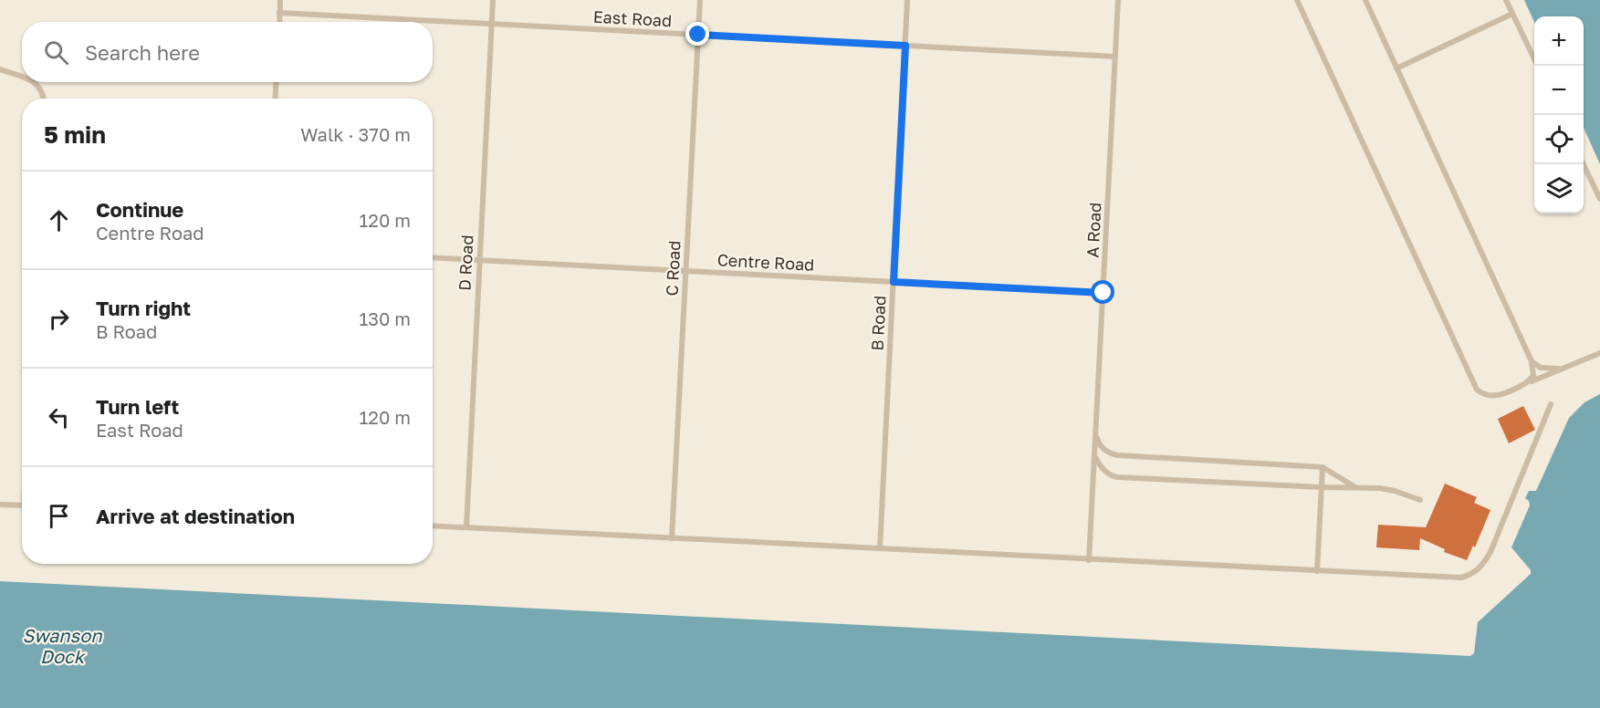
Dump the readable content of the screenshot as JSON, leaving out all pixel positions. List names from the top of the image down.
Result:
{
  "streets": {
    "lane": [
      "East Road",
      "A Road",
      "Centre Road",
      "D Road",
      "C Road",
      "B Road"
    ]
  },
  "crossings": [
    ["East Road", "A Road"],
    ["East Road", "D Road"],
    ["East Road", "C Road"],
    ["East Road", "B Road"],
    ["A Road", "Centre Road"],
    ["Centre Road", "D Road"],
    ["Centre Road", "C Road"],
    ["Centre Road", "B Road"]
  ],
  "water": ["Swanson Dock"],
  "page": {
    "map_buttons": ["+", "−"],
    "search": "Search here",
    "heading": ["5 min", "Walk · 370 m"],
    "list": [
      ["Continue", "Centre Road", "120 m"],
      ["Turn right", "B Road", "130 m"],
      ["Turn left", "East Road", "120 m"],
      "Arrive at destination"
    ]
  }
}
